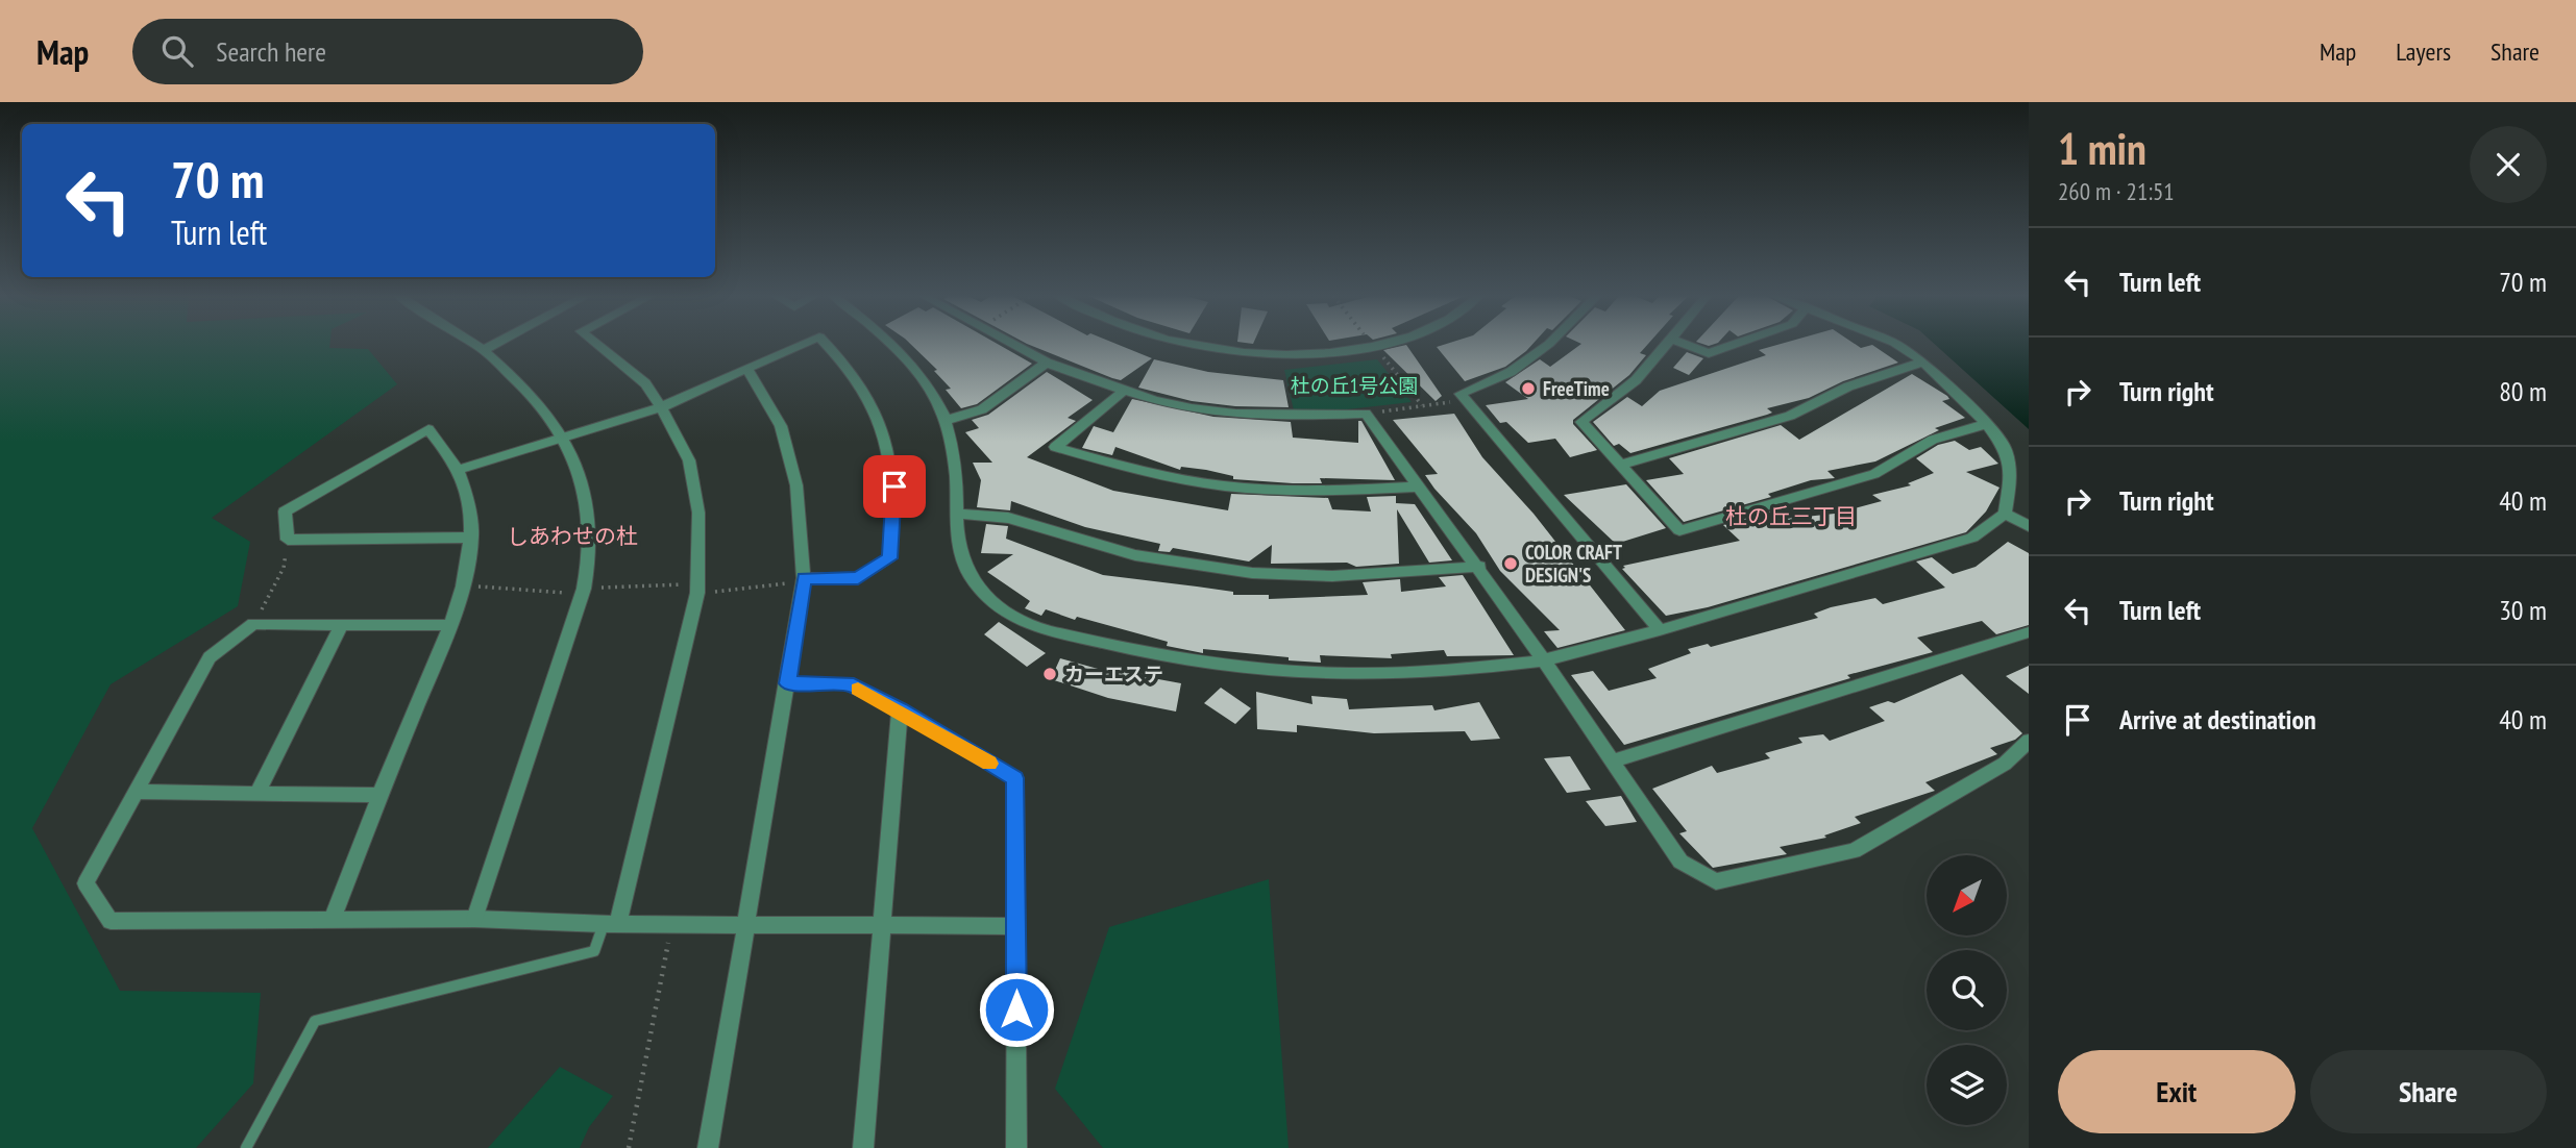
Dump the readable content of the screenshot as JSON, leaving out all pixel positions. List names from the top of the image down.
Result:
{
  "districts": ["杜の丘三丁目", "しあわせの杜"],
  "parks": ["杜の丘1号公園"],
  "places": ["FreeTime", "COLOR CRAFT DESIGN'S", "カーエステ"],
  "north": "bottom left",
  "page": {
    "header": "Map",
    "search": "Search here",
    "nav": ["Map", "Layers", "Share"],
    "heading": ["1 min", "260 m · 21:51"],
    "turn": ["70 m", "Turn left"],
    "list": [
      {
        "name": "Turn left",
        "value": "70 m"
      },
      {
        "name": "Turn right",
        "value": "80 m"
      },
      {
        "name": "Turn right",
        "value": "40 m"
      },
      {
        "name": "Turn left",
        "value": "30 m"
      },
      {
        "name": "Arrive at destination",
        "value": "40 m"
      }
    ],
    "buttons": ["Exit", "Share"]
  }
}
